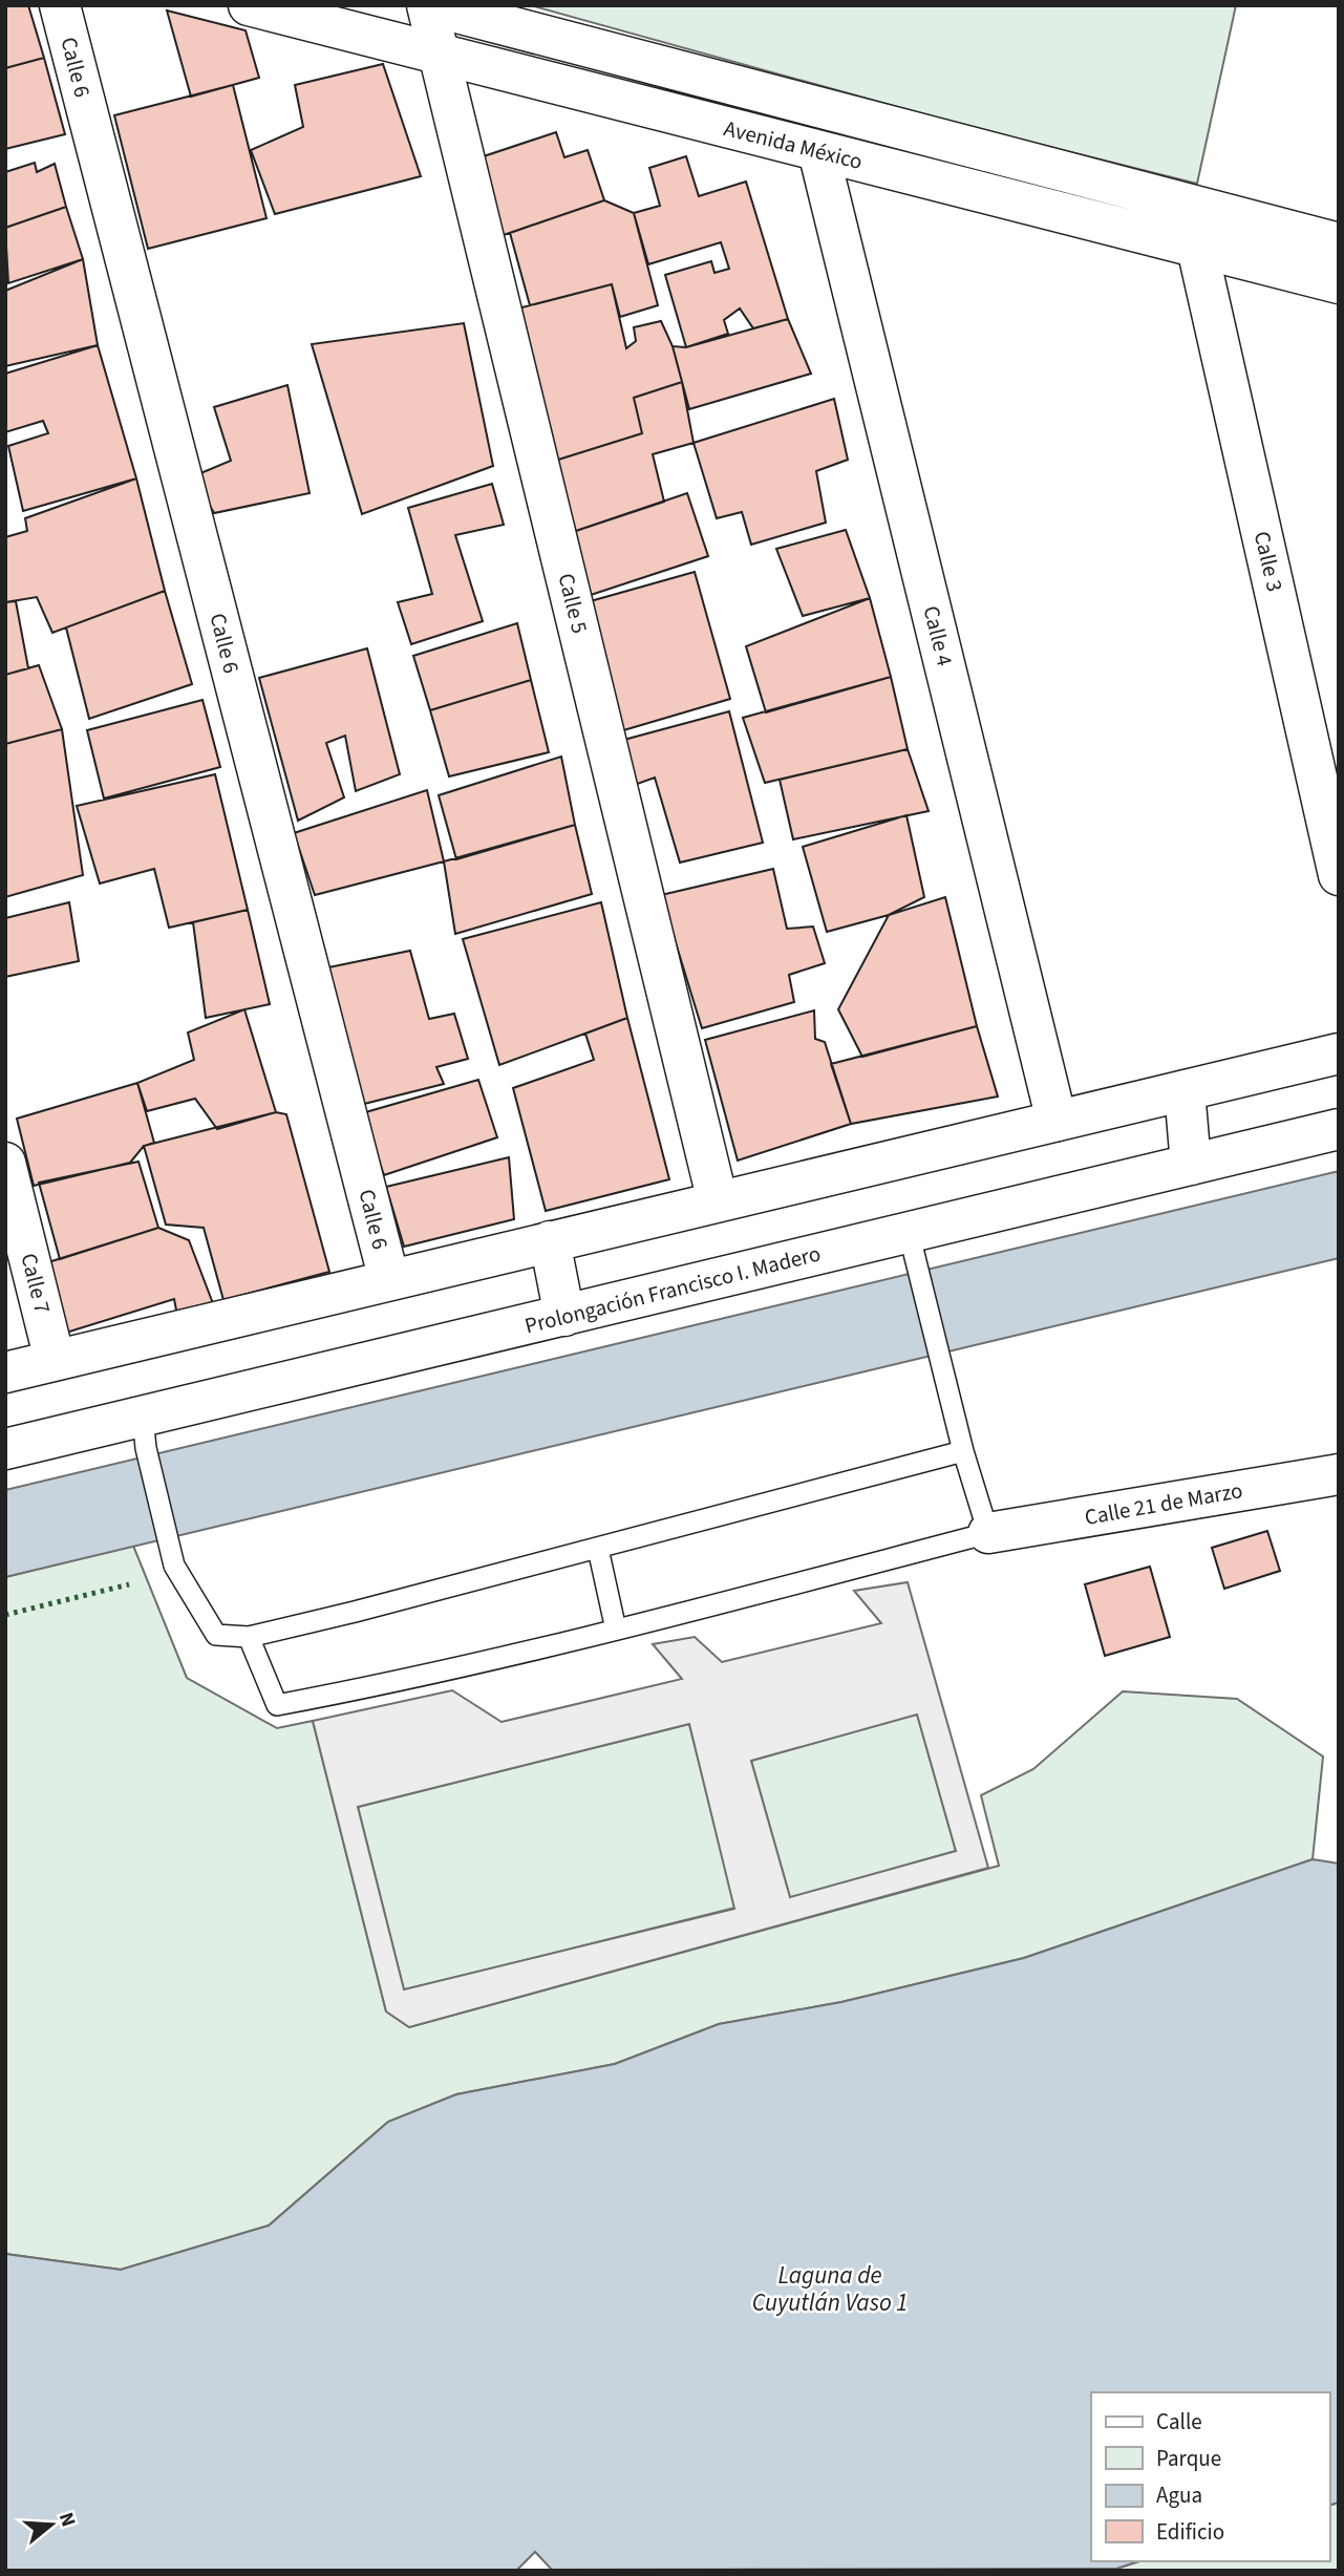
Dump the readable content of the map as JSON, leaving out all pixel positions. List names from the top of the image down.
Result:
{
  "streets": {
    "street": [
      "Calle 6",
      "Avenida México",
      "Calle 3",
      "Calle 5",
      "Calle 4",
      "Calle 7",
      "Prolongación Francisco I. Madero",
      "Calle 21 de Marzo"
    ]
  },
  "crossings": [
    ["Avenida México", "Calle 3"],
    ["Avenida México", "Calle 5"],
    ["Avenida México", "Calle 4"]
  ],
  "water": ["Laguna de Cuyutlán Vaso 1"],
  "legend": [
    "Calle",
    "Parque",
    "Agua",
    "Edificio"
  ],
  "north": "right"
}
